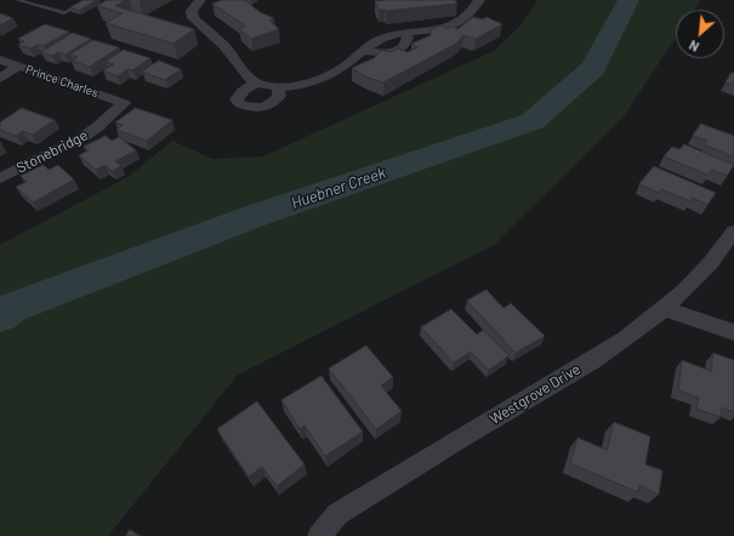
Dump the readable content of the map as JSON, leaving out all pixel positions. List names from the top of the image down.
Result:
{
  "streets": {
    "street": ["Prince Charles", "Stonebridge", "Westgrove Drive"]
  },
  "crossings": [
    ["Prince Charles", "Stonebridge"]
  ],
  "water": ["Huebner Creek"],
  "north": "bottom left"
}
